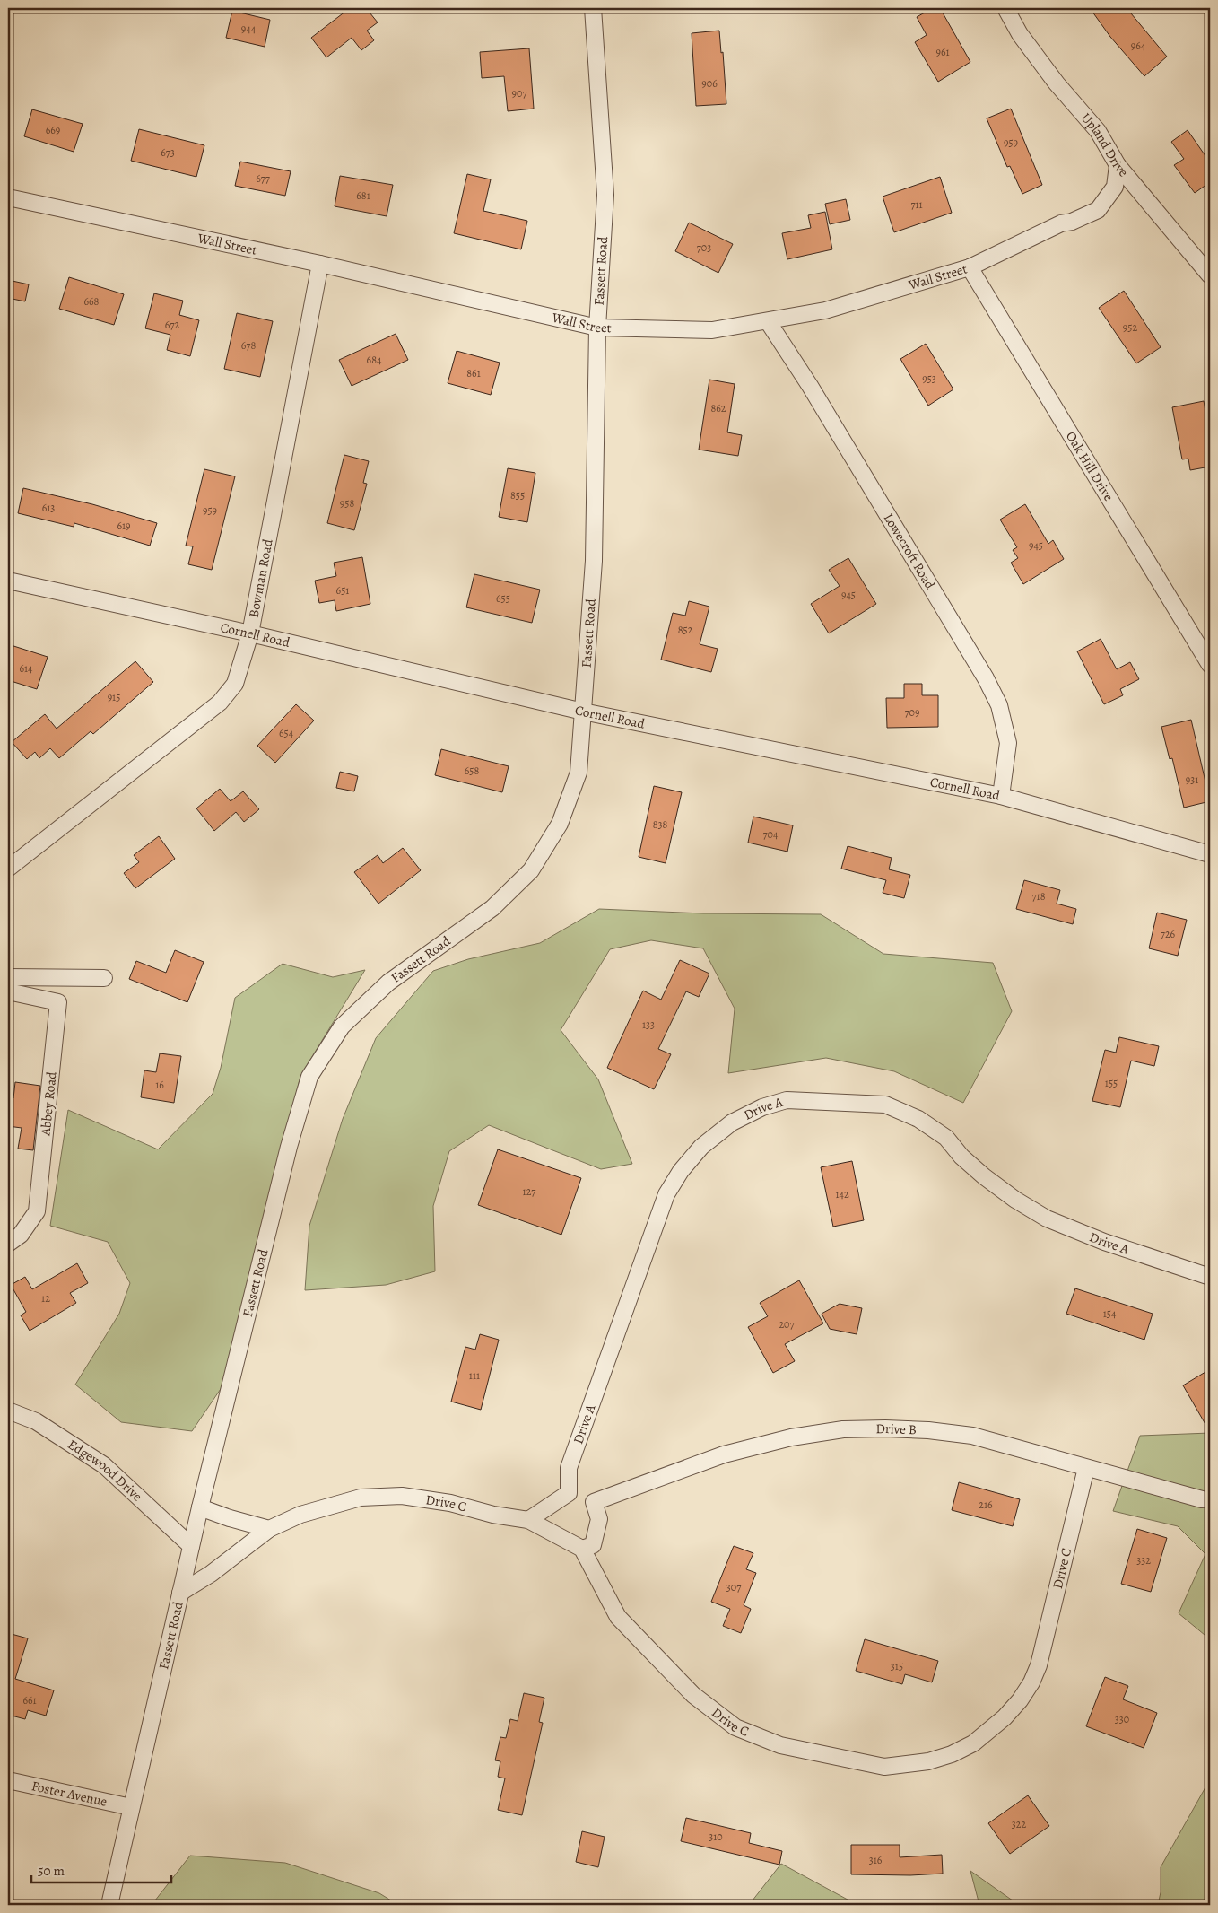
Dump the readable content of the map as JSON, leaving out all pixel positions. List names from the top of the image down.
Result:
{
  "streets": {
    "street": [
      "Upland Drive",
      "Wall Street",
      "Fassett Road",
      "Oak Hill Drive",
      "Lowecroft Road",
      "Bowman Road",
      "Cornell Road",
      "Abbey Road",
      "Drive A",
      "Drive B",
      "Edgewood Drive",
      "Drive C",
      "Foster Avenue"
    ]
  },
  "crossings": [
    ["Upland Drive", "Wall Street"],
    ["Wall Street", "Fassett Road"],
    ["Wall Street", "Oak Hill Drive"],
    ["Wall Street", "Lowecroft Road"],
    ["Wall Street", "Bowman Road"],
    ["Fassett Road", "Cornell Road"],
    ["Fassett Road", "Edgewood Drive"],
    ["Fassett Road", "Drive C"],
    ["Fassett Road", "Foster Avenue"],
    ["Lowecroft Road", "Cornell Road"],
    ["Bowman Road", "Cornell Road"],
    ["Drive B", "Drive C"]
  ],
  "house_numbers": [
    "944",
    "964",
    "961",
    "906",
    "907",
    "669",
    "959",
    "673",
    "677",
    "681",
    "711",
    "703",
    "668",
    "672",
    "952",
    "678",
    "684",
    "861",
    "953",
    "862",
    "855",
    "958",
    "613",
    "959",
    "619",
    "945",
    "651",
    "945",
    "655",
    "852",
    "614",
    "915",
    "709",
    "654",
    "658",
    "931",
    "838",
    "704",
    "718",
    "726",
    "133",
    "155",
    "16",
    "127",
    "142",
    "12",
    "154",
    "207",
    "111",
    "216",
    "332",
    "307",
    "315",
    "661",
    "330",
    "322",
    "310",
    "316"
  ],
  "scale_bar": "50 m"
}
